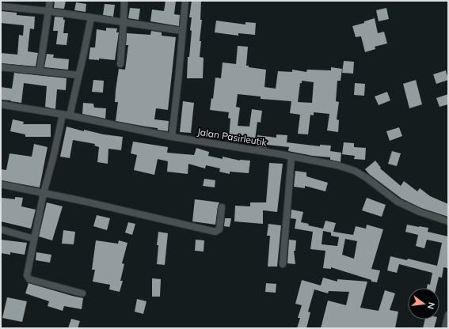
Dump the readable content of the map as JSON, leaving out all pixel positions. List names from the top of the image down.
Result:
{
  "streets": {
    "street": ["Jalan Pasirleutik"]
  },
  "north": "right"
}
